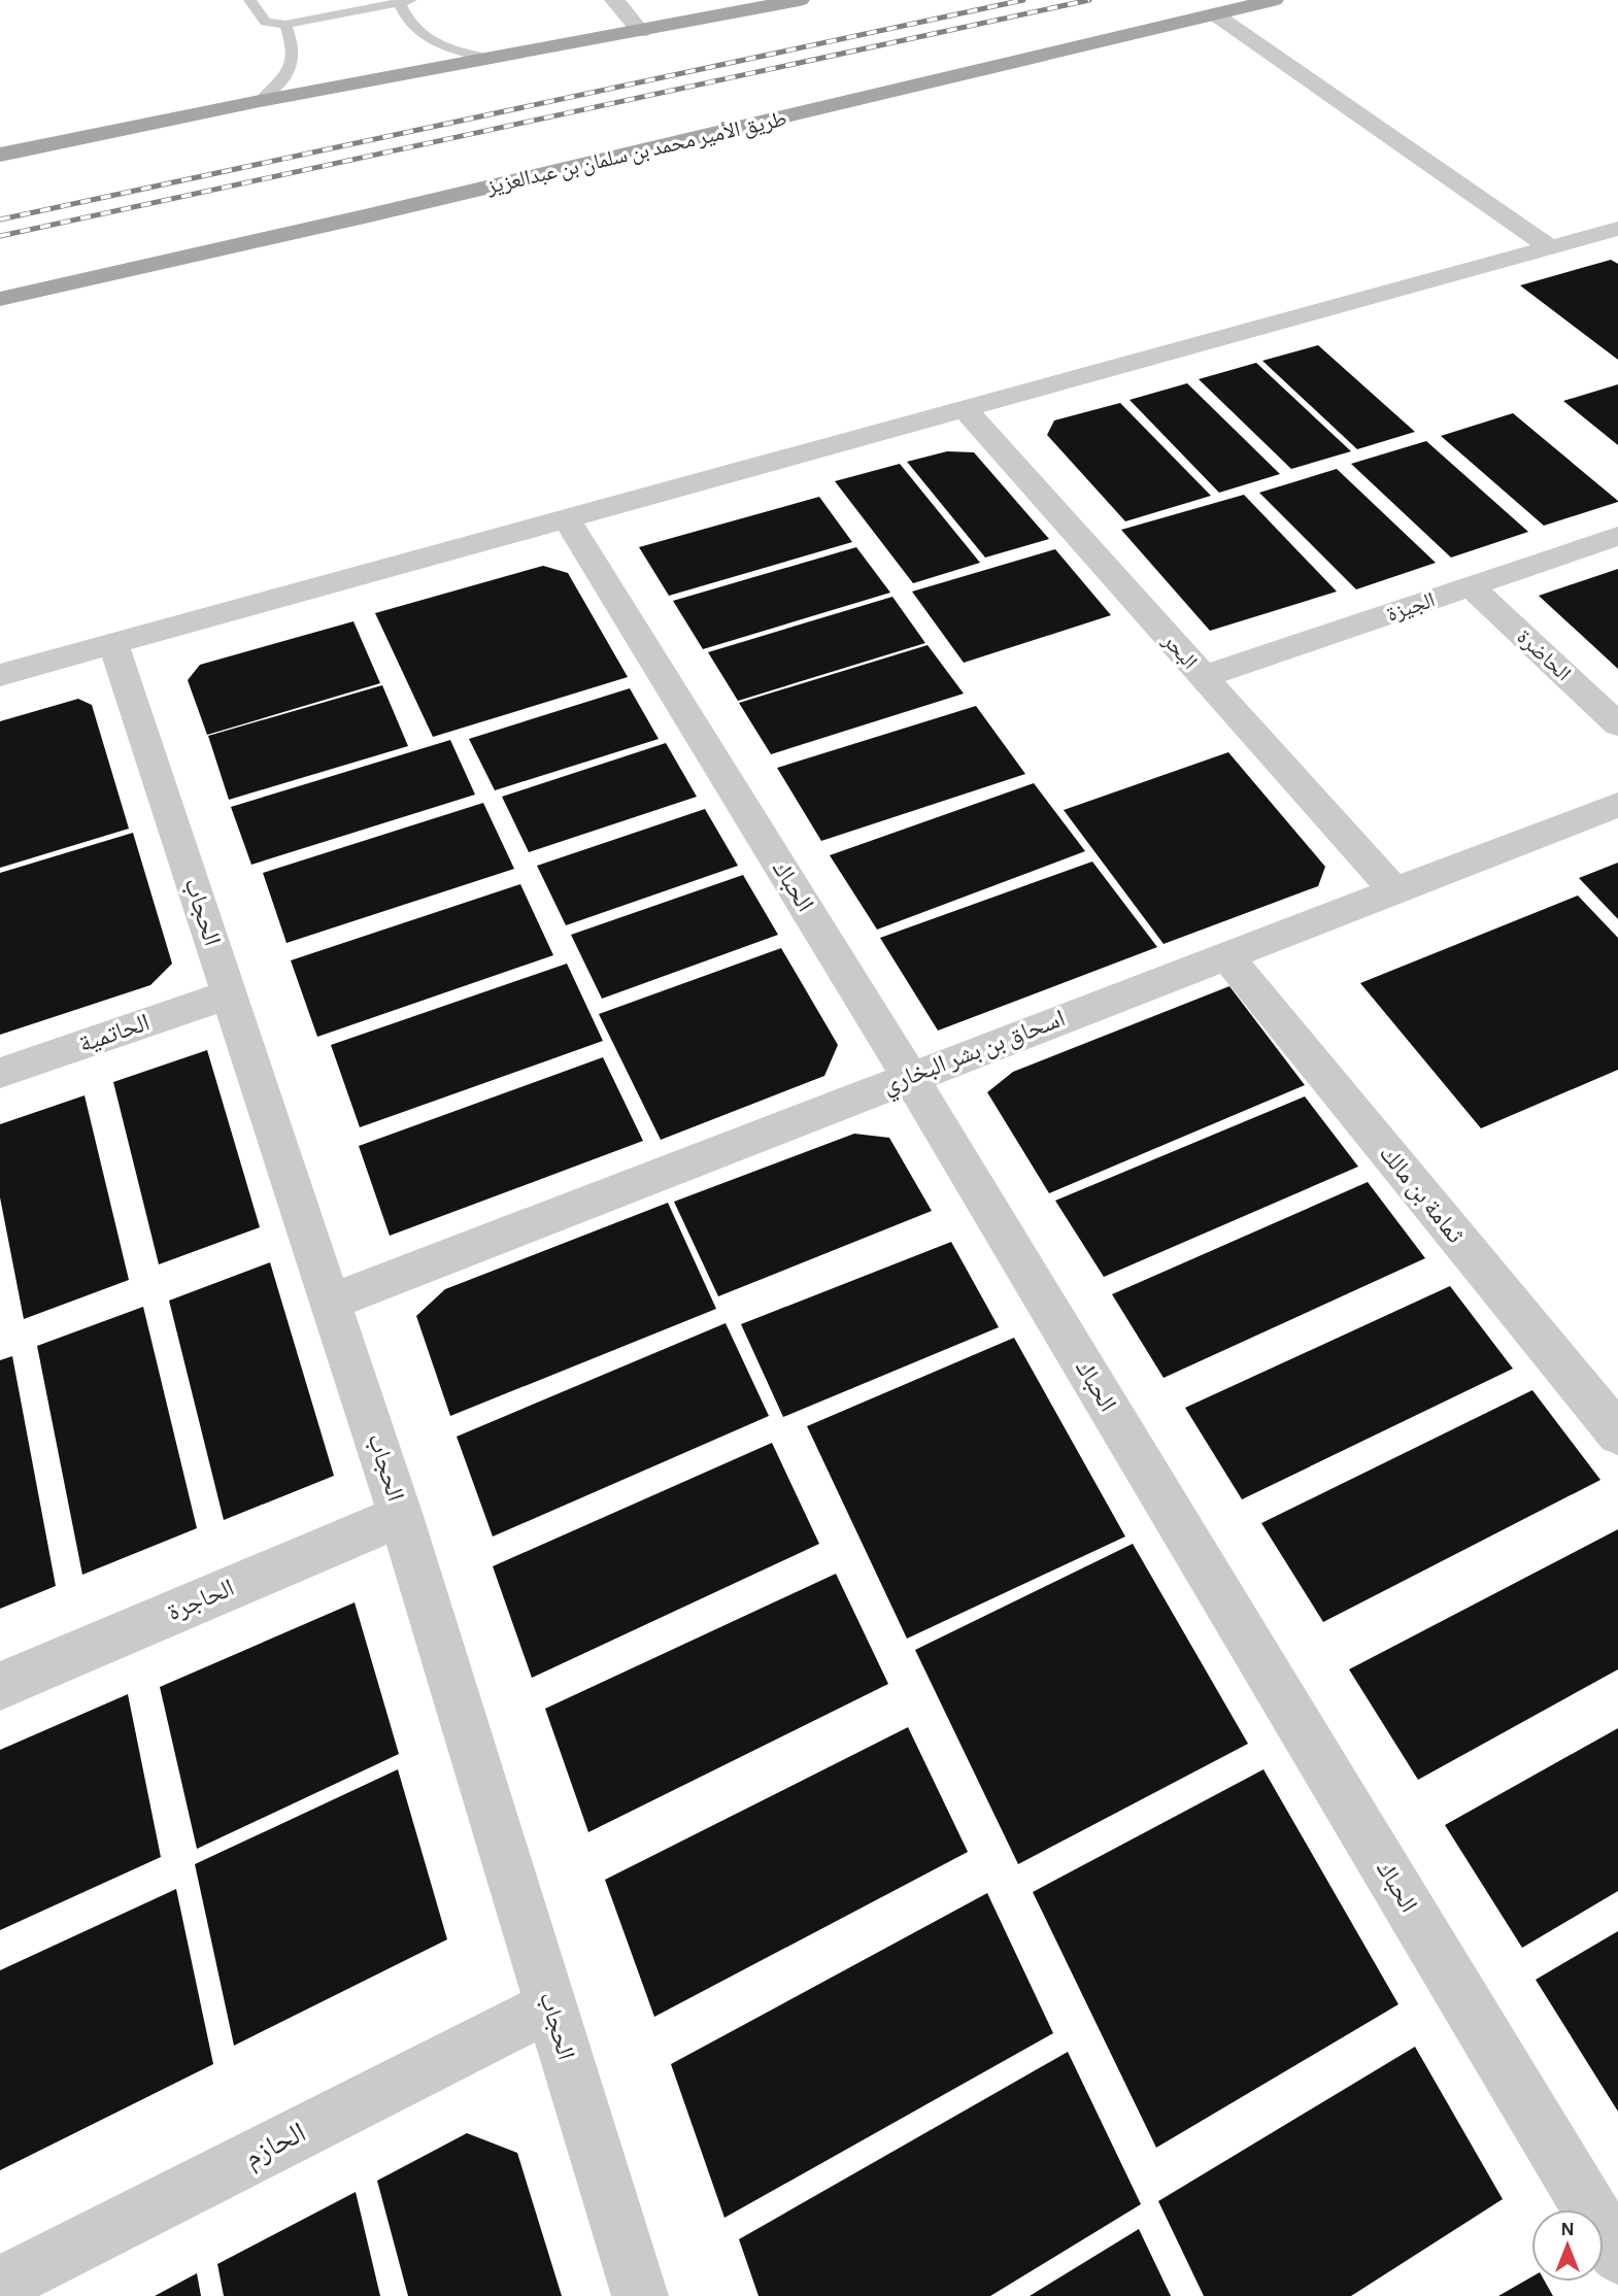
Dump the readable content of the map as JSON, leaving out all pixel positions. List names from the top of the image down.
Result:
{
  "streets": {
    "main road": ["طريق الأمير محمد بن سلمان بن عبدالعزيز"],
    "street": [
      "الجيزة",
      "البحر",
      "الحاضرة",
      "الحباك",
      "الحجاب",
      "الحاتمية",
      "اسحاق بن بشر البخاري",
      "ثمامة بن مالك",
      "الحاجرة",
      "الحازم"
    ]
  },
  "crossings": [
    ["الجيزة", "البحر"],
    ["الجيزة", "الحاضرة"],
    ["البحر", "اسحاق بن بشر البخاري"],
    ["الحباك", "اسحاق بن بشر البخاري"],
    ["الحجاب", "الحاتمية"],
    ["الحجاب", "اسحاق بن بشر البخاري"],
    ["الحجاب", "الحاجرة"],
    ["الحجاب", "الحازم"],
    ["اسحاق بن بشر البخاري", "ثمامة بن مالك"]
  ],
  "north": "top"
}
